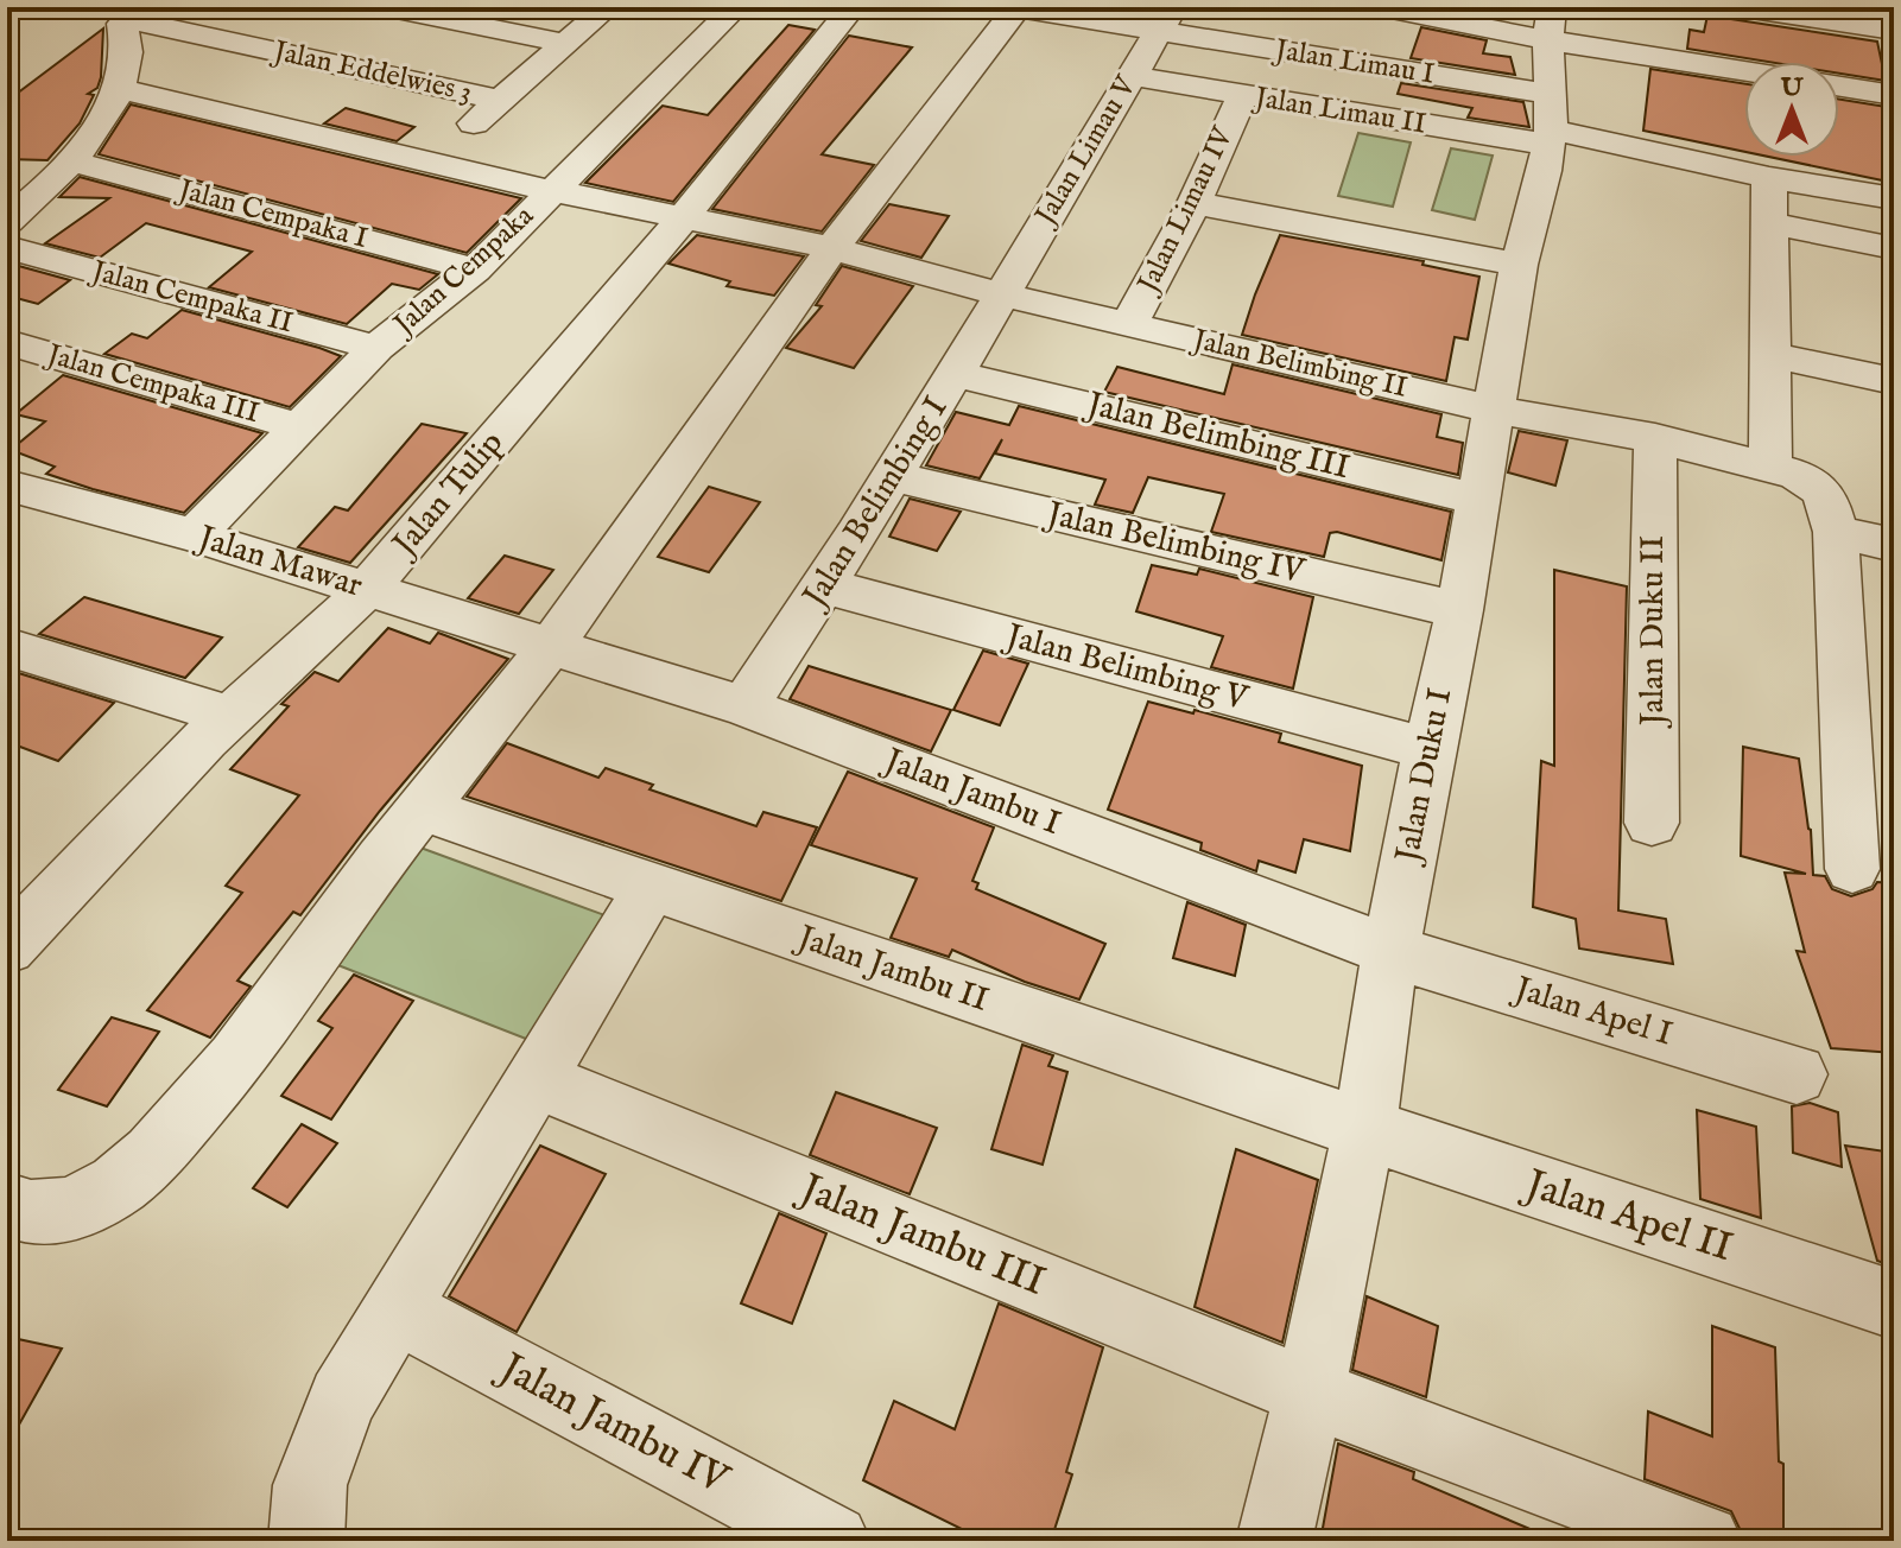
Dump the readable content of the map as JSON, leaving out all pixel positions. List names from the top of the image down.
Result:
{
  "streets": {
    "street": [
      "Jalan Limau I",
      "Jalan Eddelwies 3",
      "Jalan Limau II",
      "Jalan Limau V",
      "Jalan Limau IV",
      "Jalan Cempaka I",
      "Jalan Cempaka",
      "Jalan Cempaka II",
      "Jalan Belimbing II",
      "Jalan Cempaka III",
      "Jalan Belimbing III",
      "Jalan Tulip",
      "Jalan Belimbing I",
      "Jalan Belimbing IV",
      "Jalan Mawar",
      "Jalan Duku II",
      "Jalan Belimbing V",
      "Jalan Duku I",
      "Jalan Jambu I",
      "Jalan Jambu II",
      "Jalan Apel I",
      "Jalan Apel II",
      "Jalan Jambu III",
      "Jalan Jambu IV"
    ]
  },
  "crossings": [
    ["Jalan Limau I", "Jalan Limau II"],
    ["Jalan Limau I", "Jalan Limau V"],
    ["Jalan Limau I", "Jalan Duku I"],
    ["Jalan Eddelwies 3", "Jalan Belimbing II"],
    ["Jalan Limau II", "Jalan Limau V"],
    ["Jalan Limau II", "Jalan Limau IV"],
    ["Jalan Limau II", "Jalan Duku I"],
    ["Jalan Limau V", "Jalan Belimbing II"],
    ["Jalan Limau V", "Jalan Belimbing I"],
    ["Jalan Limau IV", "Jalan Belimbing II"],
    ["Jalan Cempaka I", "Jalan Cempaka"],
    ["Jalan Cempaka", "Jalan Cempaka II"],
    ["Jalan Cempaka", "Jalan Belimbing II"],
    ["Jalan Cempaka", "Jalan Cempaka III"],
    ["Jalan Cempaka", "Jalan Mawar"],
    ["Jalan Belimbing II", "Jalan Tulip"],
    ["Jalan Belimbing II", "Jalan Belimbing I"],
    ["Jalan Belimbing II", "Jalan Duku II"],
    ["Jalan Belimbing II", "Jalan Duku I"],
    ["Jalan Belimbing III", "Jalan Belimbing I"],
    ["Jalan Belimbing III", "Jalan Duku I"],
    ["Jalan Tulip", "Jalan Mawar"],
    ["Jalan Belimbing I", "Jalan Belimbing IV"],
    ["Jalan Belimbing I", "Jalan Belimbing V"],
    ["Jalan Belimbing I", "Jalan Jambu I"],
    ["Jalan Belimbing IV", "Jalan Duku I"],
    ["Jalan Mawar", "Jalan Jambu I"],
    ["Jalan Belimbing V", "Jalan Duku I"],
    ["Jalan Duku I", "Jalan Jambu I"],
    ["Jalan Duku I", "Jalan Jambu II"],
    ["Jalan Duku I", "Jalan Apel I"],
    ["Jalan Duku I", "Jalan Apel II"],
    ["Jalan Duku I", "Jalan Jambu III"],
    ["Jalan Jambu I", "Jalan Apel I"],
    ["Jalan Jambu II", "Jalan Apel II"]
  ],
  "north": "top"
}
